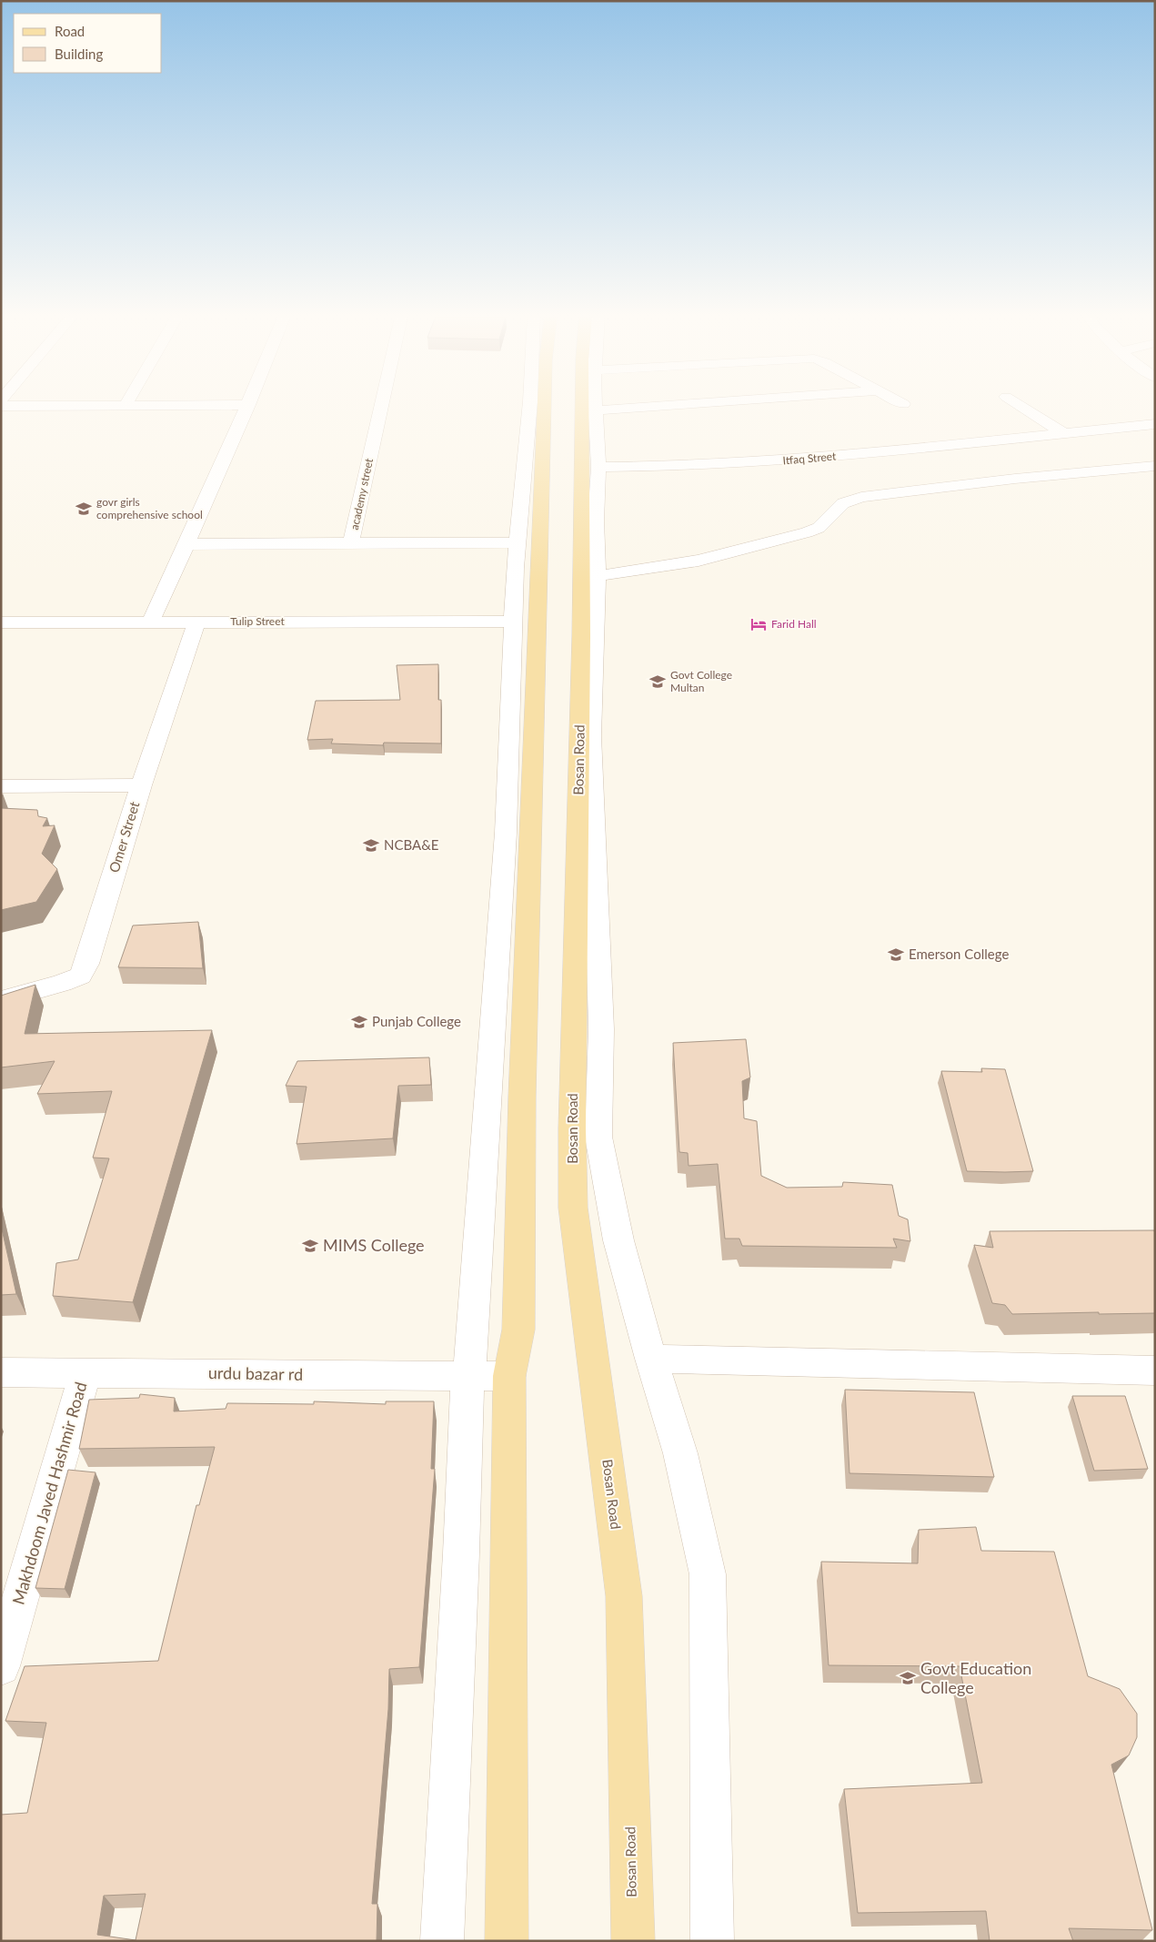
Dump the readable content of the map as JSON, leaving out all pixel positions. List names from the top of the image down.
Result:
{
  "streets": {
    "main road": ["Bosan Road"],
    "street": [
      "Itfaq Street",
      "academy street",
      "Tulip Street",
      "Omer Street",
      "urdu bazar rd",
      "Makhdoom Javed Hashmir Road"
    ]
  },
  "crossings": [
    ["Itfaq Street", "Bosan Road"],
    ["Tulip Street", "Omer Street"],
    ["Bosan Road", "urdu bazar rd"],
    ["urdu bazar rd", "Makhdoom Javed Hashmir Road"]
  ],
  "places": {
    "school or university": [
      "govr girls comprehensive school",
      "Govt College Multan",
      "NCBA&E",
      "Emerson College",
      "Punjab College",
      "MIMS College",
      "Govt Education College"
    ],
    "hotel": ["Farid Hall"]
  },
  "legend": ["Road", "Building"]
}
